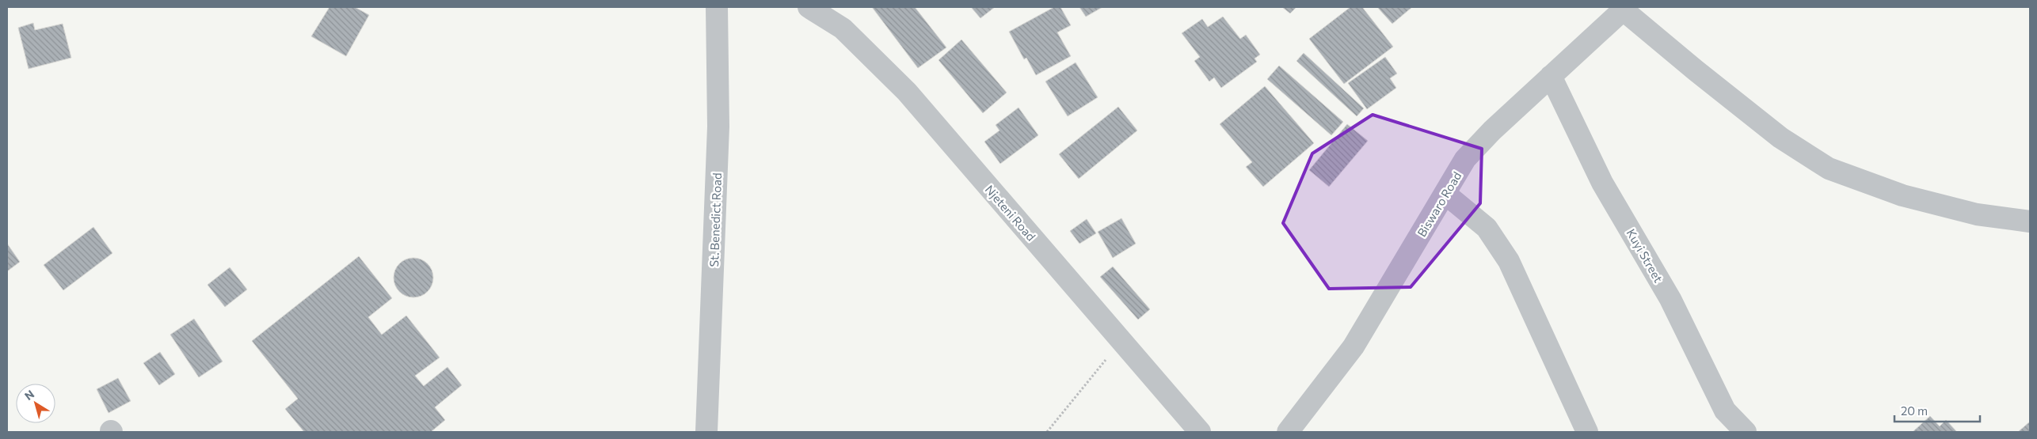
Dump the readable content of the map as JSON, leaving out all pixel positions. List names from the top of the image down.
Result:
{
  "streets": {
    "street": [
      "Biswaro Road",
      "Njeteni Road",
      "St. Benedict Road",
      "Kuyi Street"
    ]
  },
  "crossings": [
    ["Biswaro Road", "Kuyi Street"]
  ],
  "scale_bar": "20 m",
  "north": "top left"
}
